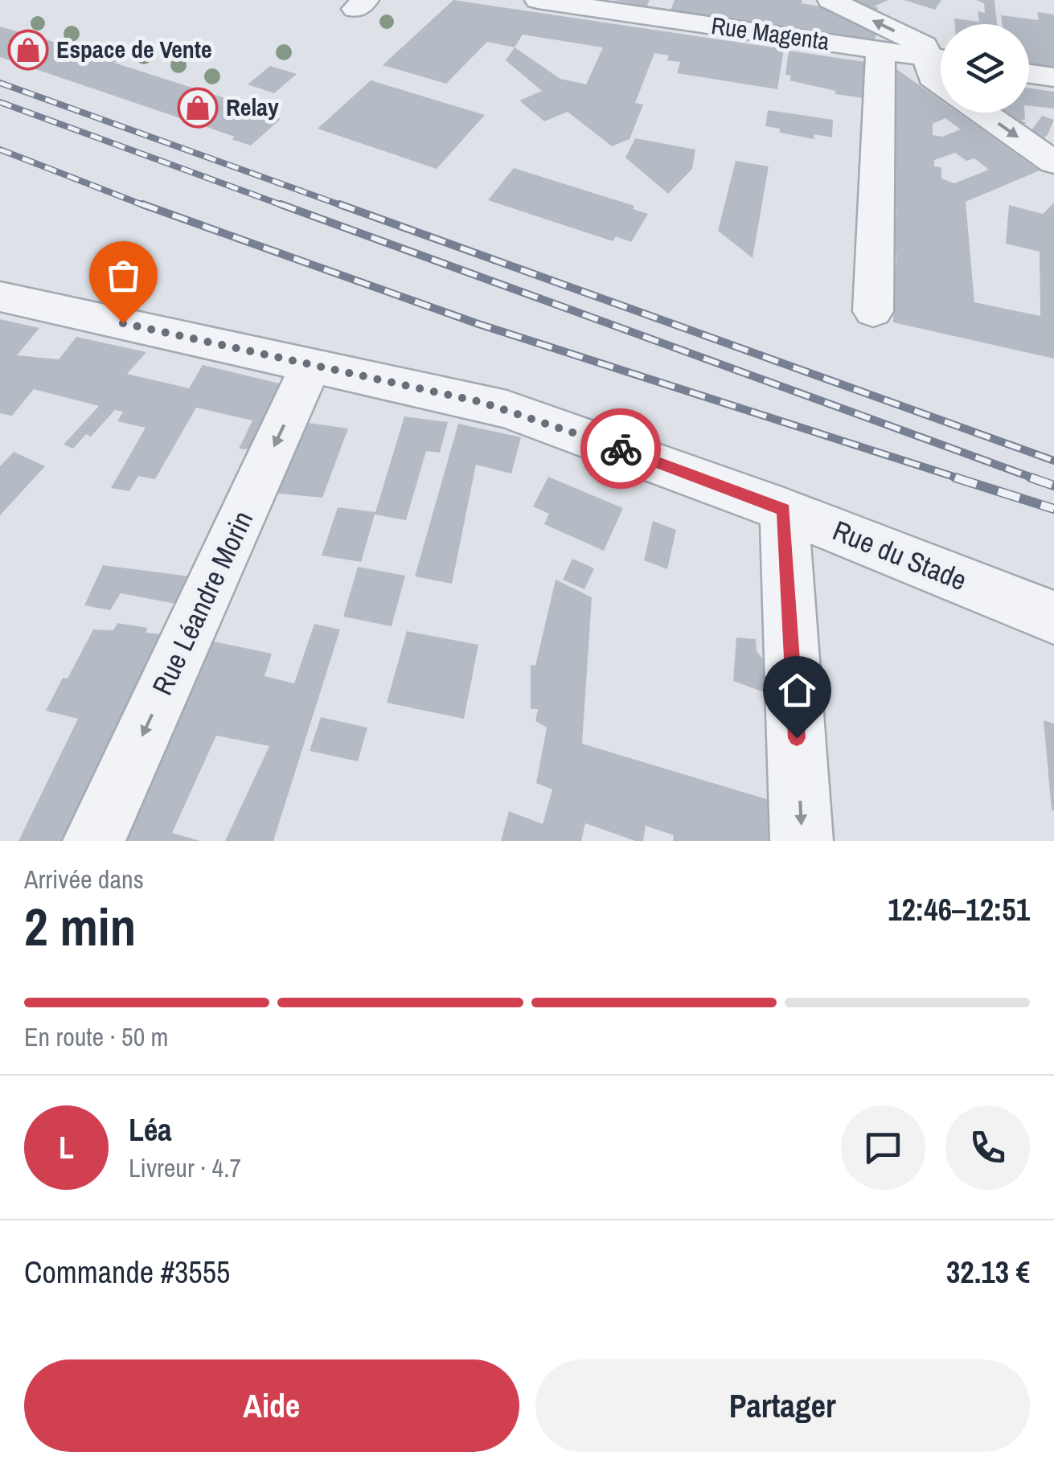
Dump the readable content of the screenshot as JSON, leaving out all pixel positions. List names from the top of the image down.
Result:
{
  "streets": {
    "street": ["Rue Magenta", "Rue du Stade", "Rue Léandre Morin"]
  },
  "crossings": [
    ["Rue du Stade", "Rue Léandre Morin"]
  ],
  "one_way": ["Rue Léandre Morin"],
  "places": {
    "shop": ["Espace de Vente", "Relay"]
  },
  "page": {
    "heading": ["2 min", "Arrivée dans", "12:46–12:51"],
    "panel": [
      "Léa",
      "Livreur · 4.7",
      "Commande #3555",
      "32.13 €"
    ],
    "bar": "En route · 50 m",
    "round": "L",
    "buttons": ["Aide", "Partager"]
  }
}
